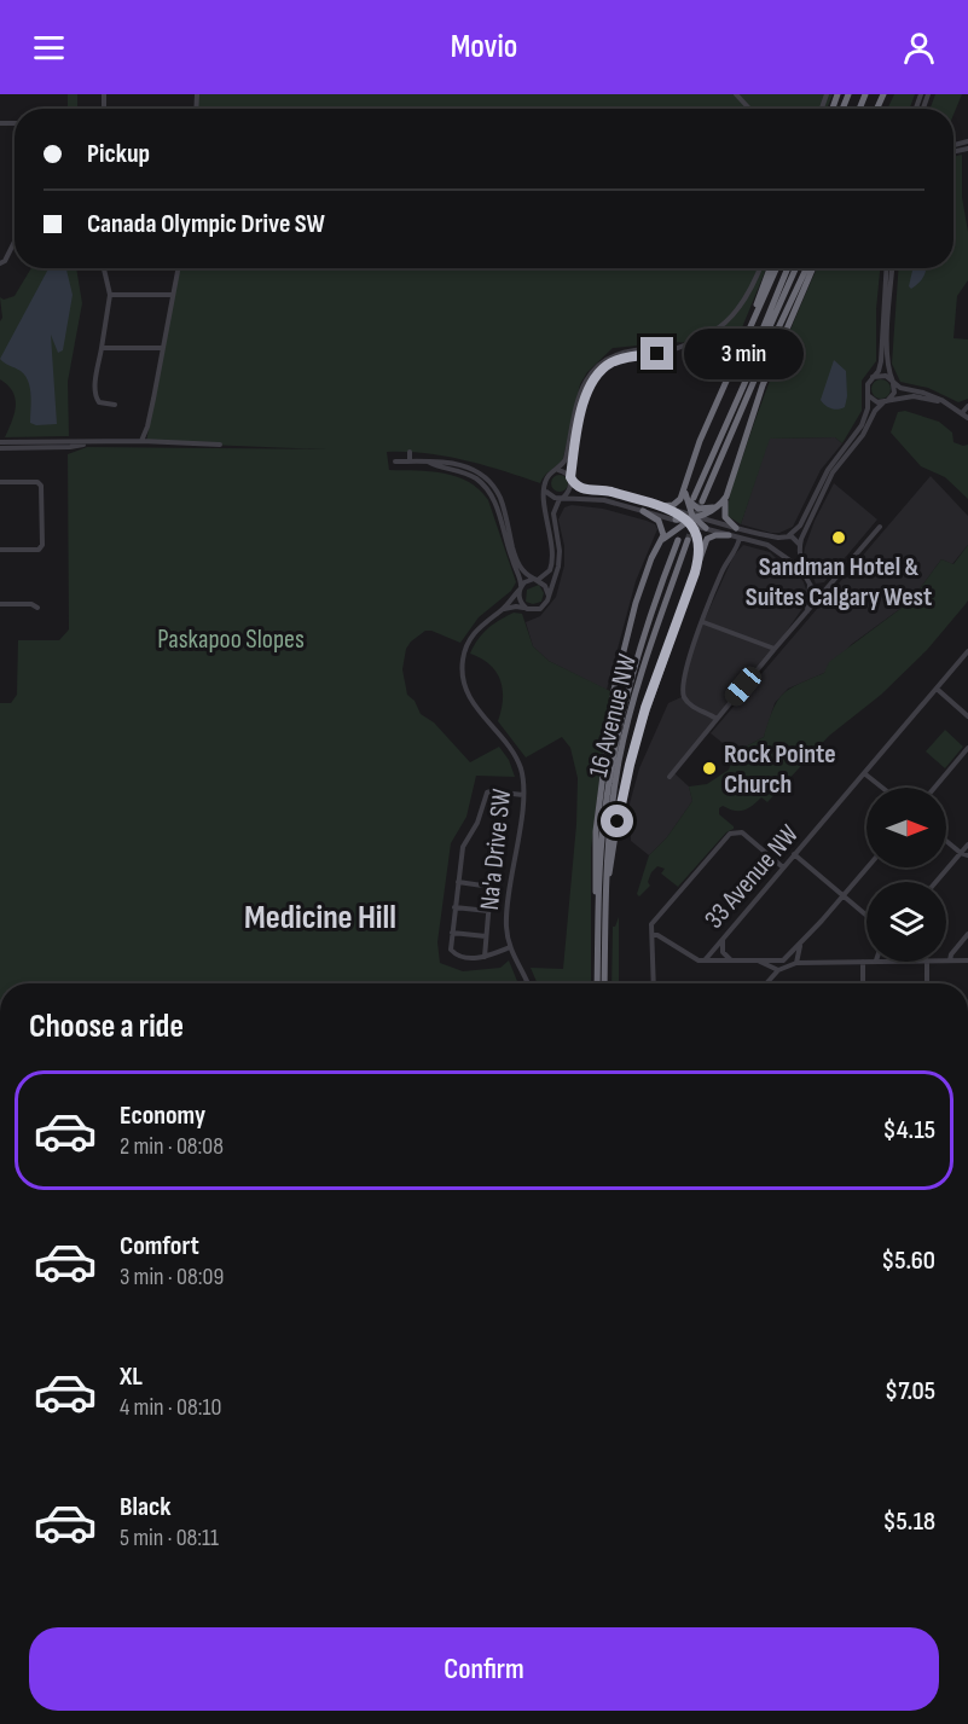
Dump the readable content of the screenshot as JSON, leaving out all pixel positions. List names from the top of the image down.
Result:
{
  "streets": {
    "highway": ["16 Avenue NW"],
    "street": ["Na'a Drive SW", "33 Avenue NW"]
  },
  "districts": ["Medicine Hill"],
  "parks": ["Paskapoo Slopes"],
  "places": ["Sandman Hotel & Suites Calgary West", "Rock Pointe Church"],
  "north": "right",
  "page": {
    "header": "Movio",
    "banner": ["Pickup", "Canada Olympic Drive SW"],
    "bubble": "3 min",
    "heading": "Choose a ride",
    "list": [
      {
        "name": "Economy",
        "note": "2 min · 08:08",
        "value": "$4.15"
      },
      {
        "name": "Comfort",
        "note": "3 min · 08:09",
        "value": "$5.60"
      },
      {
        "name": "XL",
        "note": "4 min · 08:10",
        "value": "$7.05"
      },
      {
        "name": "Black",
        "note": "5 min · 08:11",
        "value": "$5.18"
      }
    ],
    "buttons": "Confirm"
  }
}
